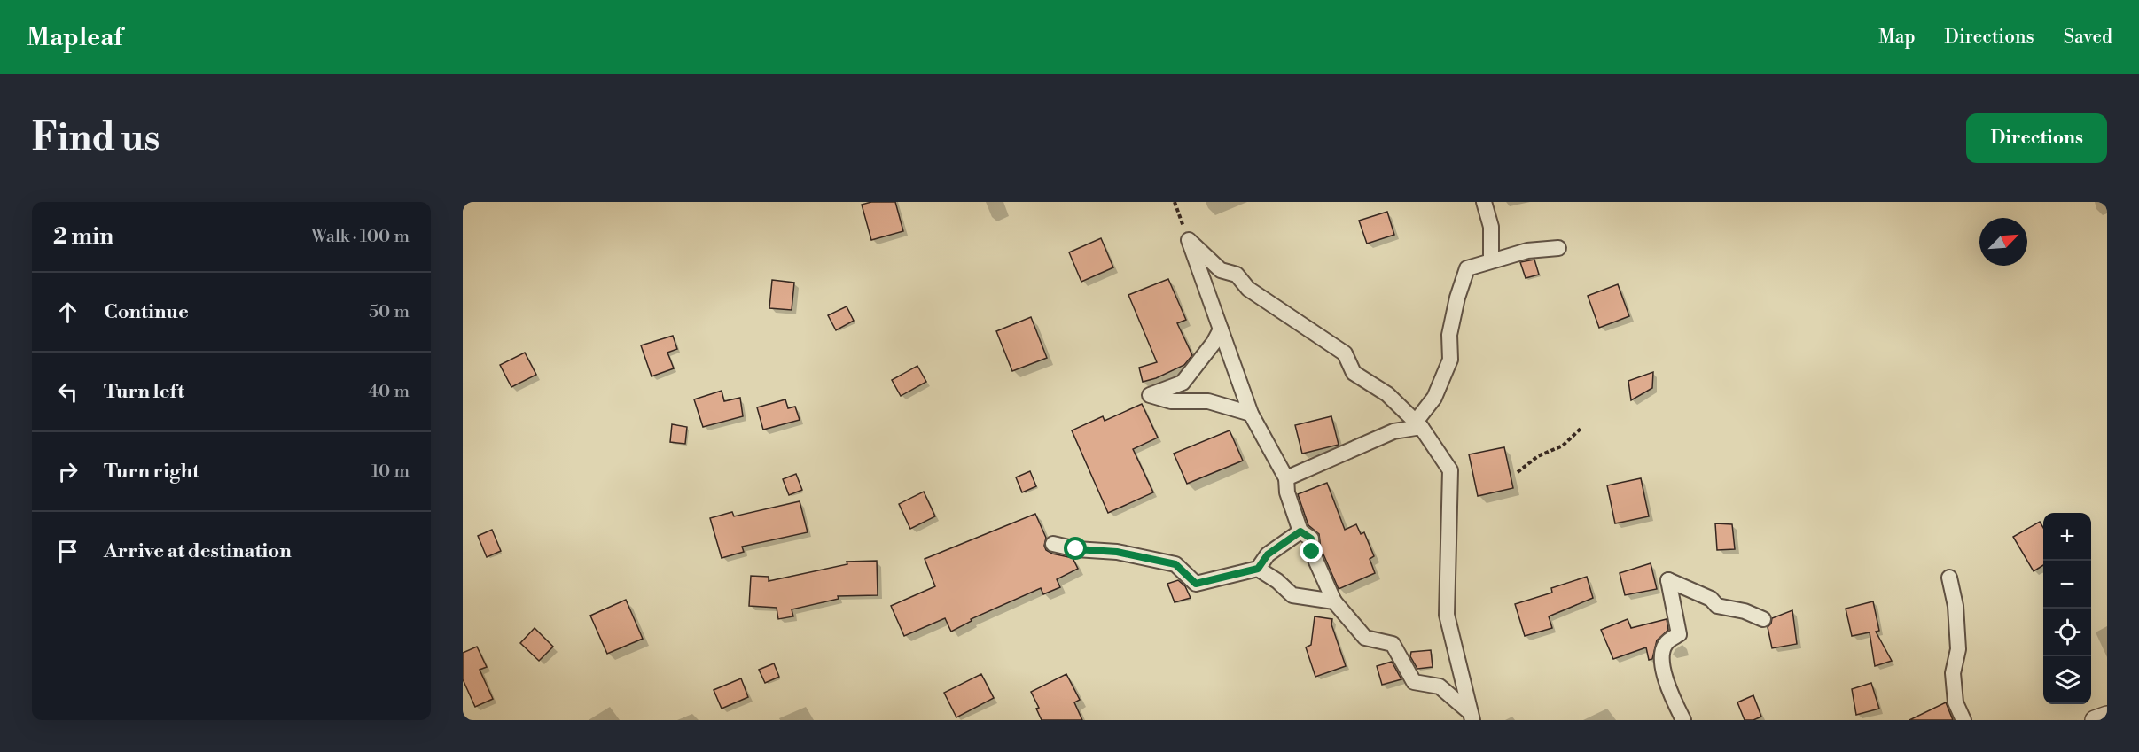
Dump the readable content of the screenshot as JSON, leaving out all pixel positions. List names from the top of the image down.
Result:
{
  "north": "top right",
  "page": {
    "header": "Mapleaf",
    "nav": ["Map", "Directions", "Saved"],
    "buttons": "Directions",
    "title": "Find us",
    "heading": ["2 min", "Walk · 100 m"],
    "list": [
      ["Continue", "50 m"],
      ["Turn left", "40 m"],
      ["Turn right", "10 m"],
      "Arrive at destination"
    ],
    "map_buttons": ["+", "−"]
  }
}
